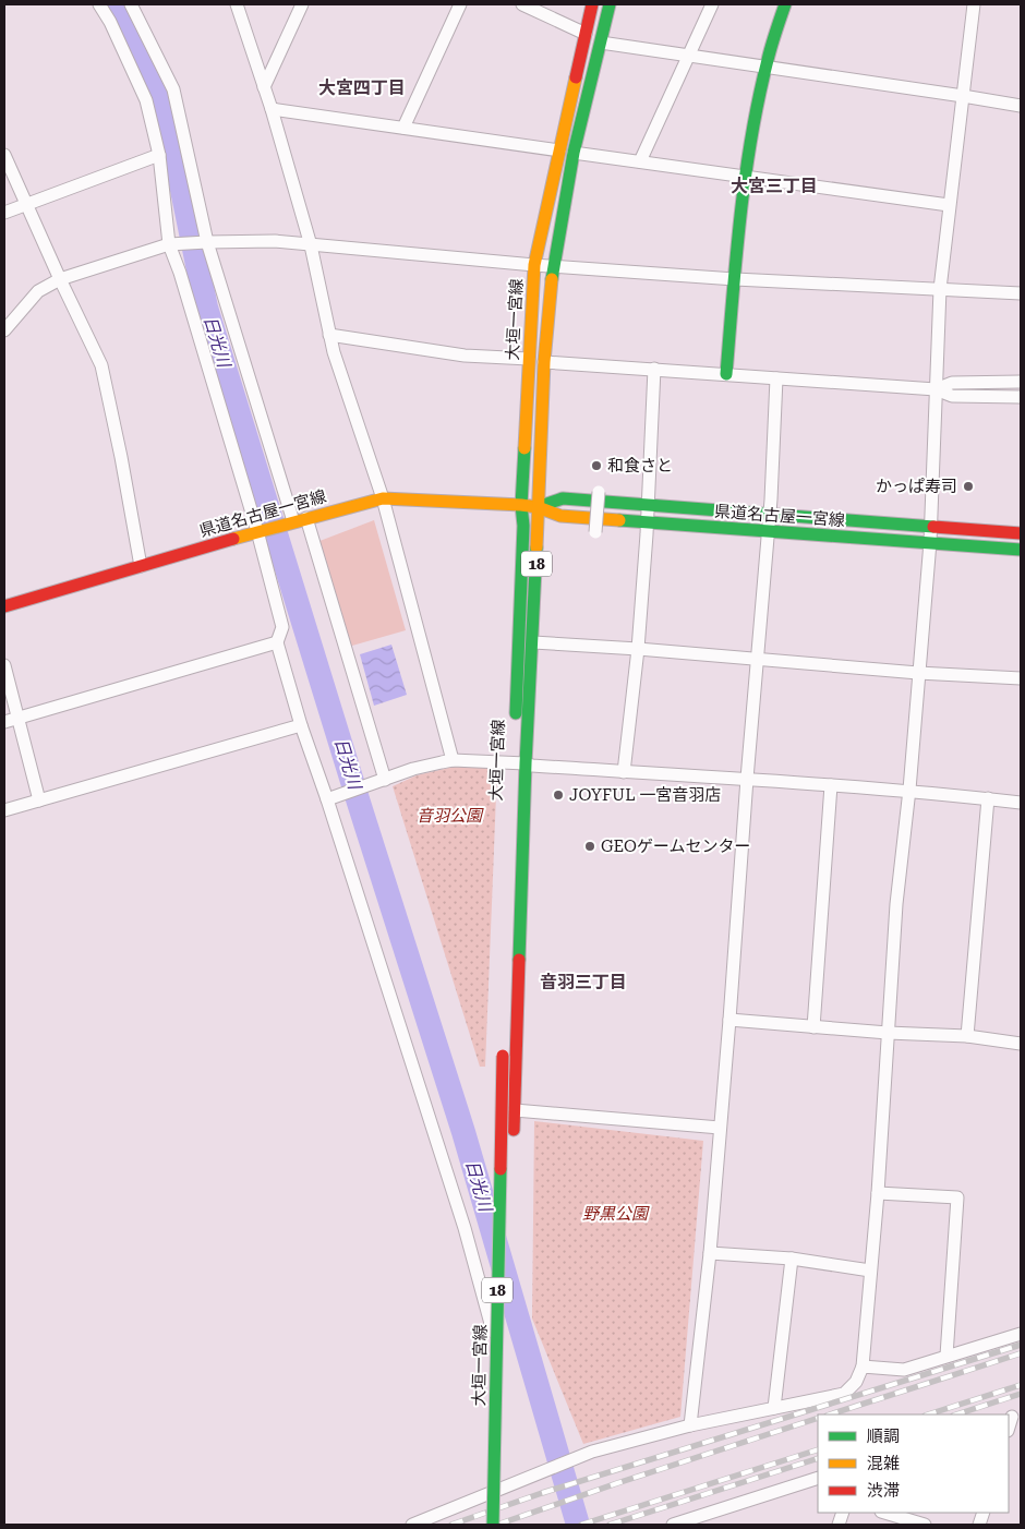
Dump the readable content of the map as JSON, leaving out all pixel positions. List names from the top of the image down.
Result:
{
  "streets": {
    "main road": ["大垣一宮線", "県道名古屋一宮線", "18"]
  },
  "crossings": [
    ["大垣一宮線", "県道名古屋一宮線"]
  ],
  "districts": ["大宮四丁目", "大宮三丁目", "音羽三丁目"],
  "water": ["日光川"],
  "parks": ["音羽公園", "野黒公園"],
  "places": [
    "和食さと",
    "かっぱ寿司",
    "JOYFUL 一宮音羽店",
    "GEOゲームセンター"
  ],
  "legend": ["順調", "混雑", "渋滞"]
}
